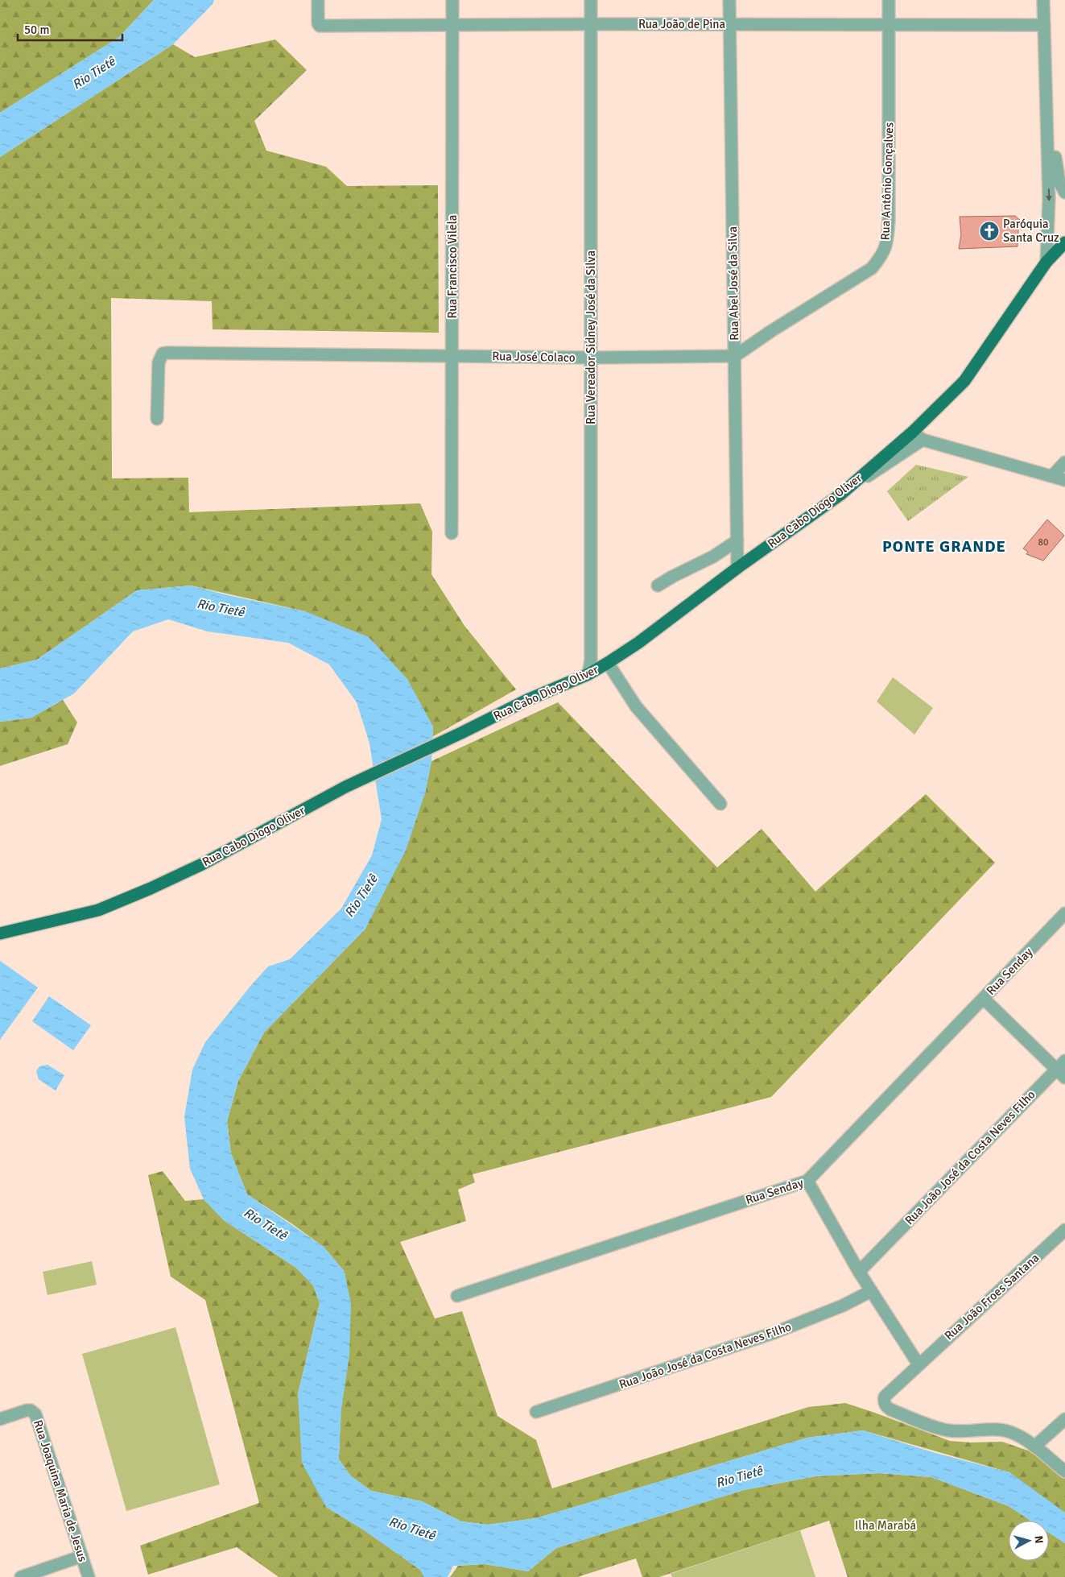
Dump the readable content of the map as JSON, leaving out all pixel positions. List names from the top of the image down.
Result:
{
  "streets": {
    "main road": ["Rua Cabo Diogo Oliver"],
    "street": [
      "Rua João de Pina",
      "Rua Antônio Gonçalves",
      "Rua Francisco Vilela",
      "Rua Abel José da Silva",
      "Rua Vereador Sidney José da Silva",
      "Rua José Colaco",
      "Rua Senday",
      "Rua João José da Costa Neves Filho",
      "Rua João Froes Santana",
      "Rua Joaquina Maria de Jesus"
    ]
  },
  "crossings": [
    ["Rua João de Pina", "Rua Antônio Gonçalves"],
    ["Rua João de Pina", "Rua Francisco Vilela"],
    ["Rua João de Pina", "Rua Abel José da Silva"],
    ["Rua João de Pina", "Rua Vereador Sidney José da Silva"],
    ["Rua Antônio Gonçalves", "Rua Abel José da Silva"],
    ["Rua Antônio Gonçalves", "Rua José Colaco"],
    ["Rua Francisco Vilela", "Rua José Colaco"],
    ["Rua Abel José da Silva", "Rua José Colaco"],
    ["Rua Abel José da Silva", "Rua Cabo Diogo Oliver"],
    ["Rua Vereador Sidney José da Silva", "Rua José Colaco"],
    ["Rua Vereador Sidney José da Silva", "Rua Cabo Diogo Oliver"]
  ],
  "districts": ["PONTE GRANDE"],
  "water": ["Rio Tietê"],
  "parks": ["Ilha Marabá"],
  "places": {
    "church": ["Paróquia Santa Cruz"]
  },
  "house_numbers": ["80"],
  "scale_bar": "50 m",
  "north": "right"
}
